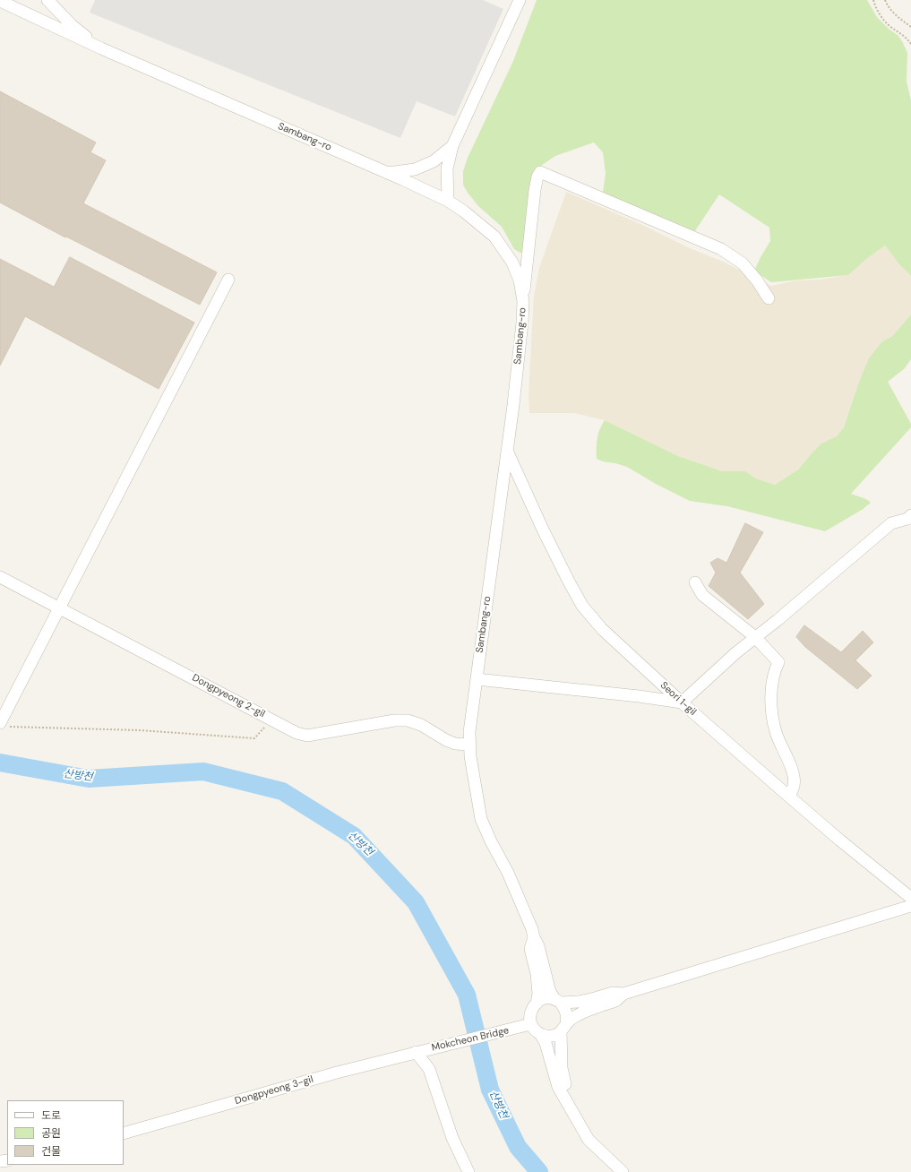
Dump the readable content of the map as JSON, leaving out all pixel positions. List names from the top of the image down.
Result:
{
  "streets": {
    "street": [
      "Sambang-ro",
      "Dongpyeong 2-gil",
      "Seori 1-gil",
      "Mokcheon Bridge",
      "Dongpyeong 3-gil"
    ]
  },
  "crossings": [
    ["Sambang-ro", "Dongpyeong 2-gil"],
    ["Sambang-ro", "Seori 1-gil"],
    ["Sambang-ro", "Mokcheon Bridge"],
    ["Mokcheon Bridge", "Dongpyeong 3-gil"]
  ],
  "water": ["산방천"],
  "legend": ["도로", "공원", "건물"]
}
